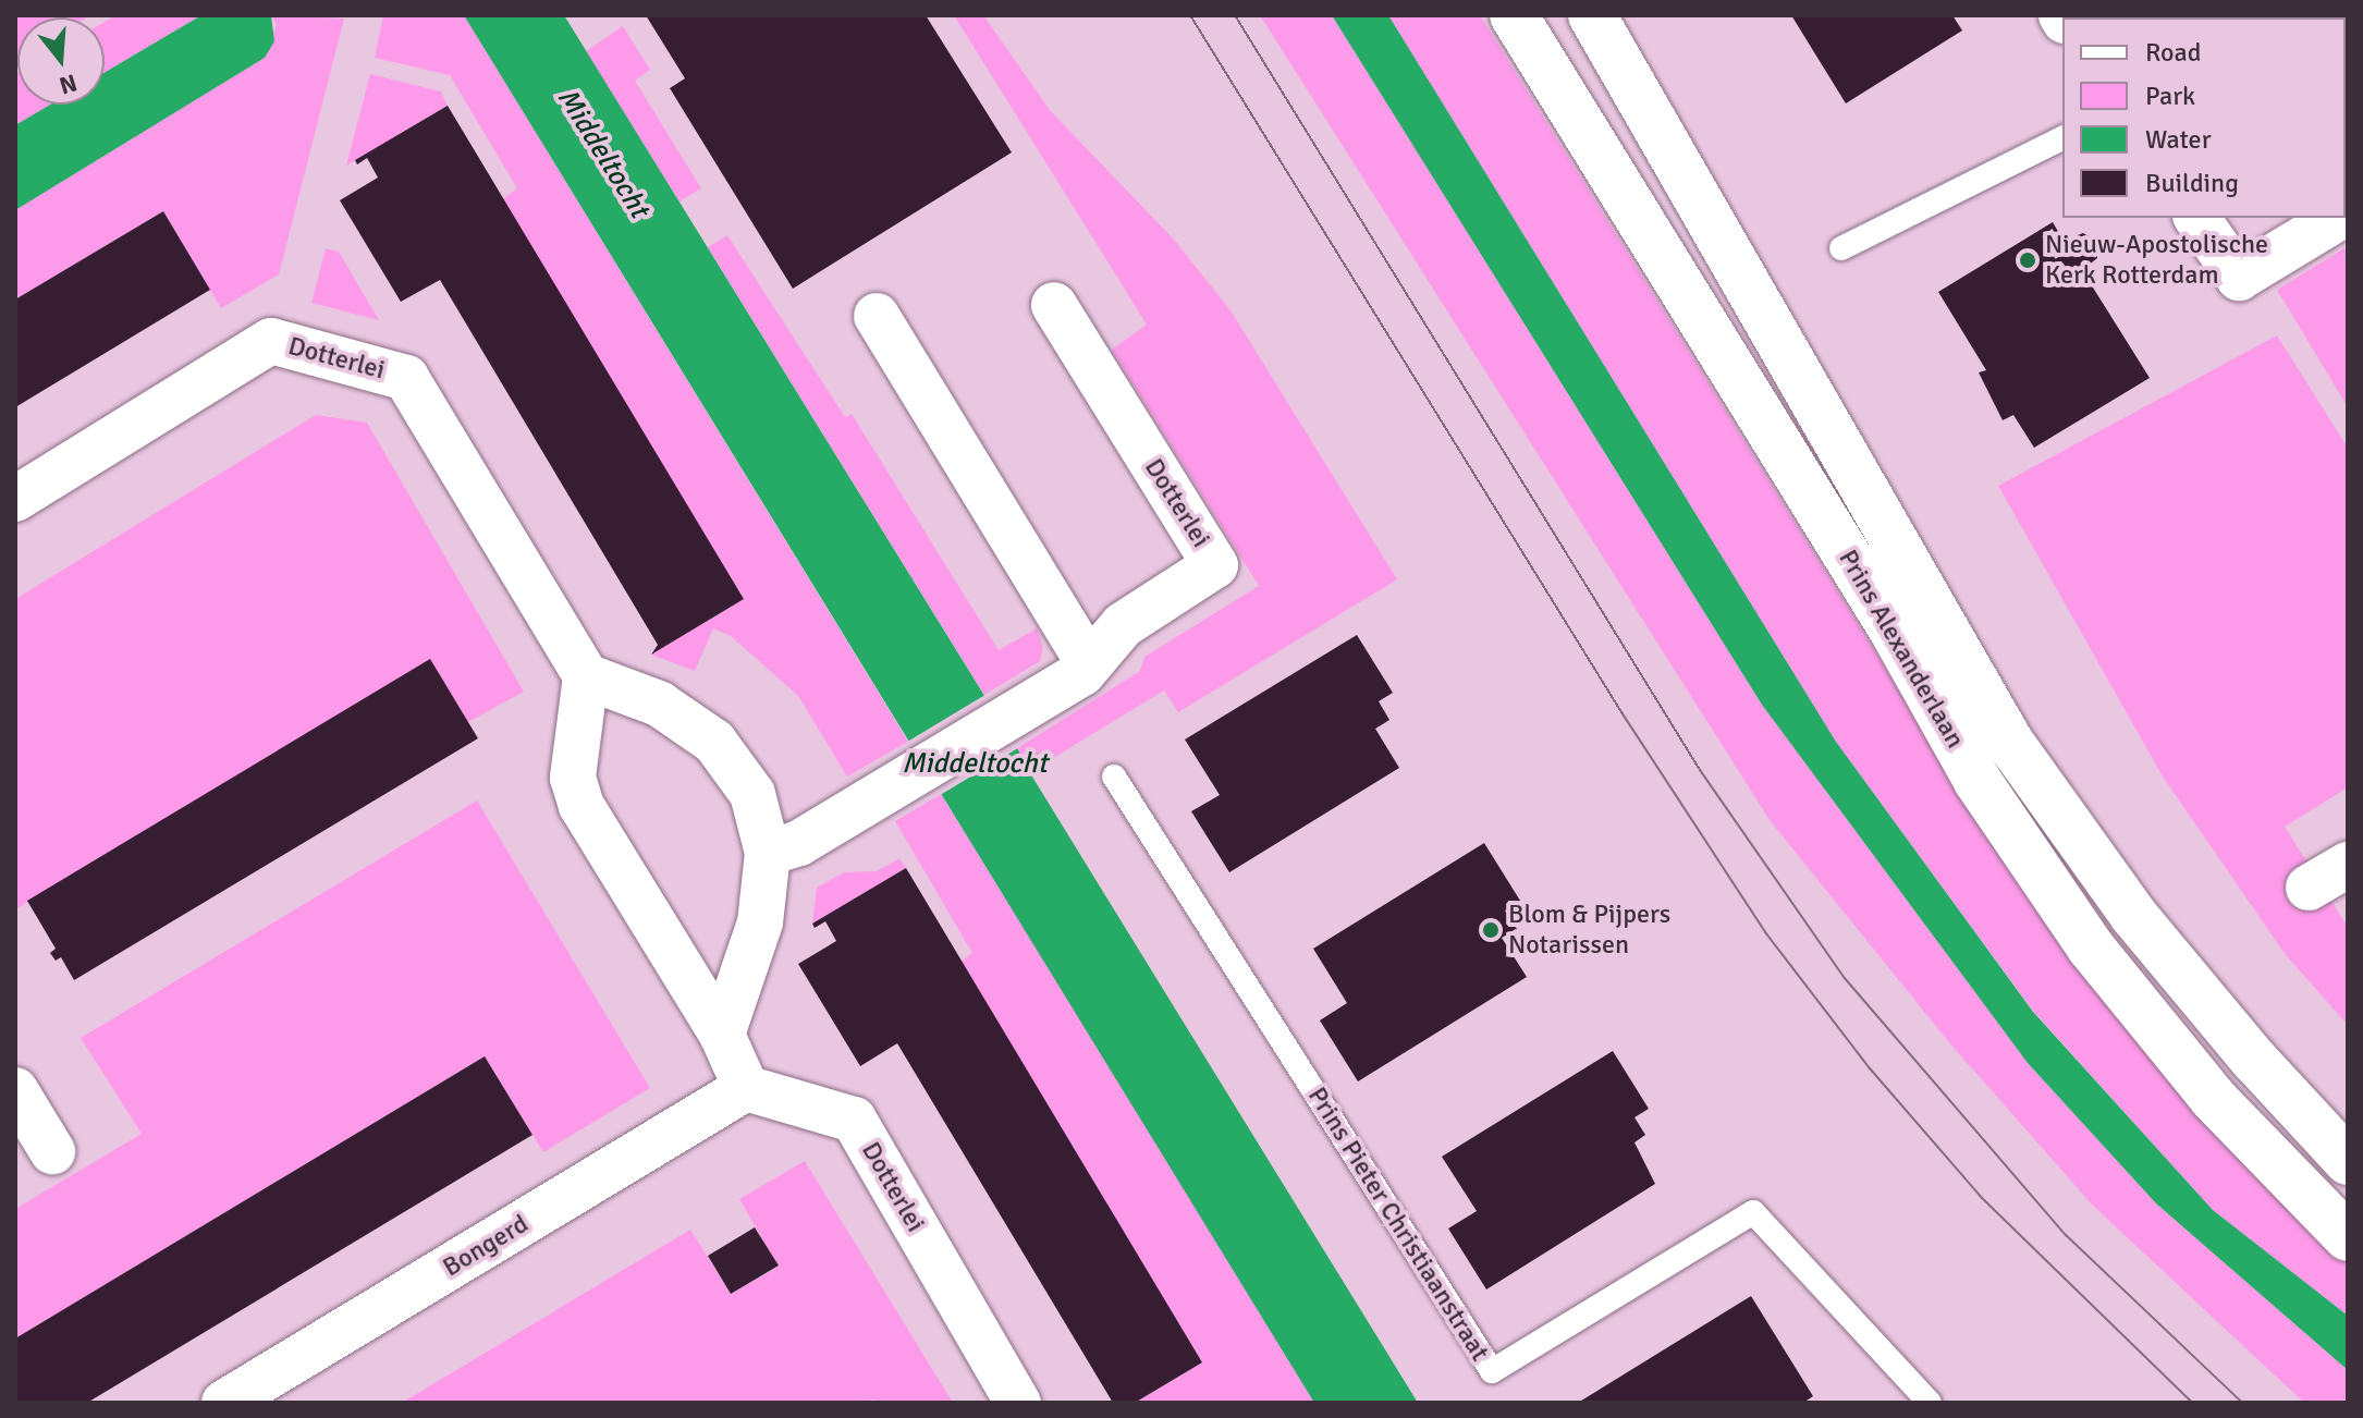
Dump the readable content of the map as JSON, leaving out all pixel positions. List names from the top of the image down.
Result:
{
  "streets": {
    "main road": ["Prins Alexanderlaan"],
    "street": ["Dotterlei", "Bongerd"],
    "lane": ["Prins Pieter Christiaanstraat"]
  },
  "crossings": [
    ["Dotterlei", "Bongerd"]
  ],
  "water": ["Middeltocht"],
  "places": ["Nieuw-Apostolische Kerk Rotterdam", "Blom & Pijpers Notarissen"],
  "legend": [
    "Road",
    "Park",
    "Water",
    "Building"
  ],
  "north": "bottom"
}
